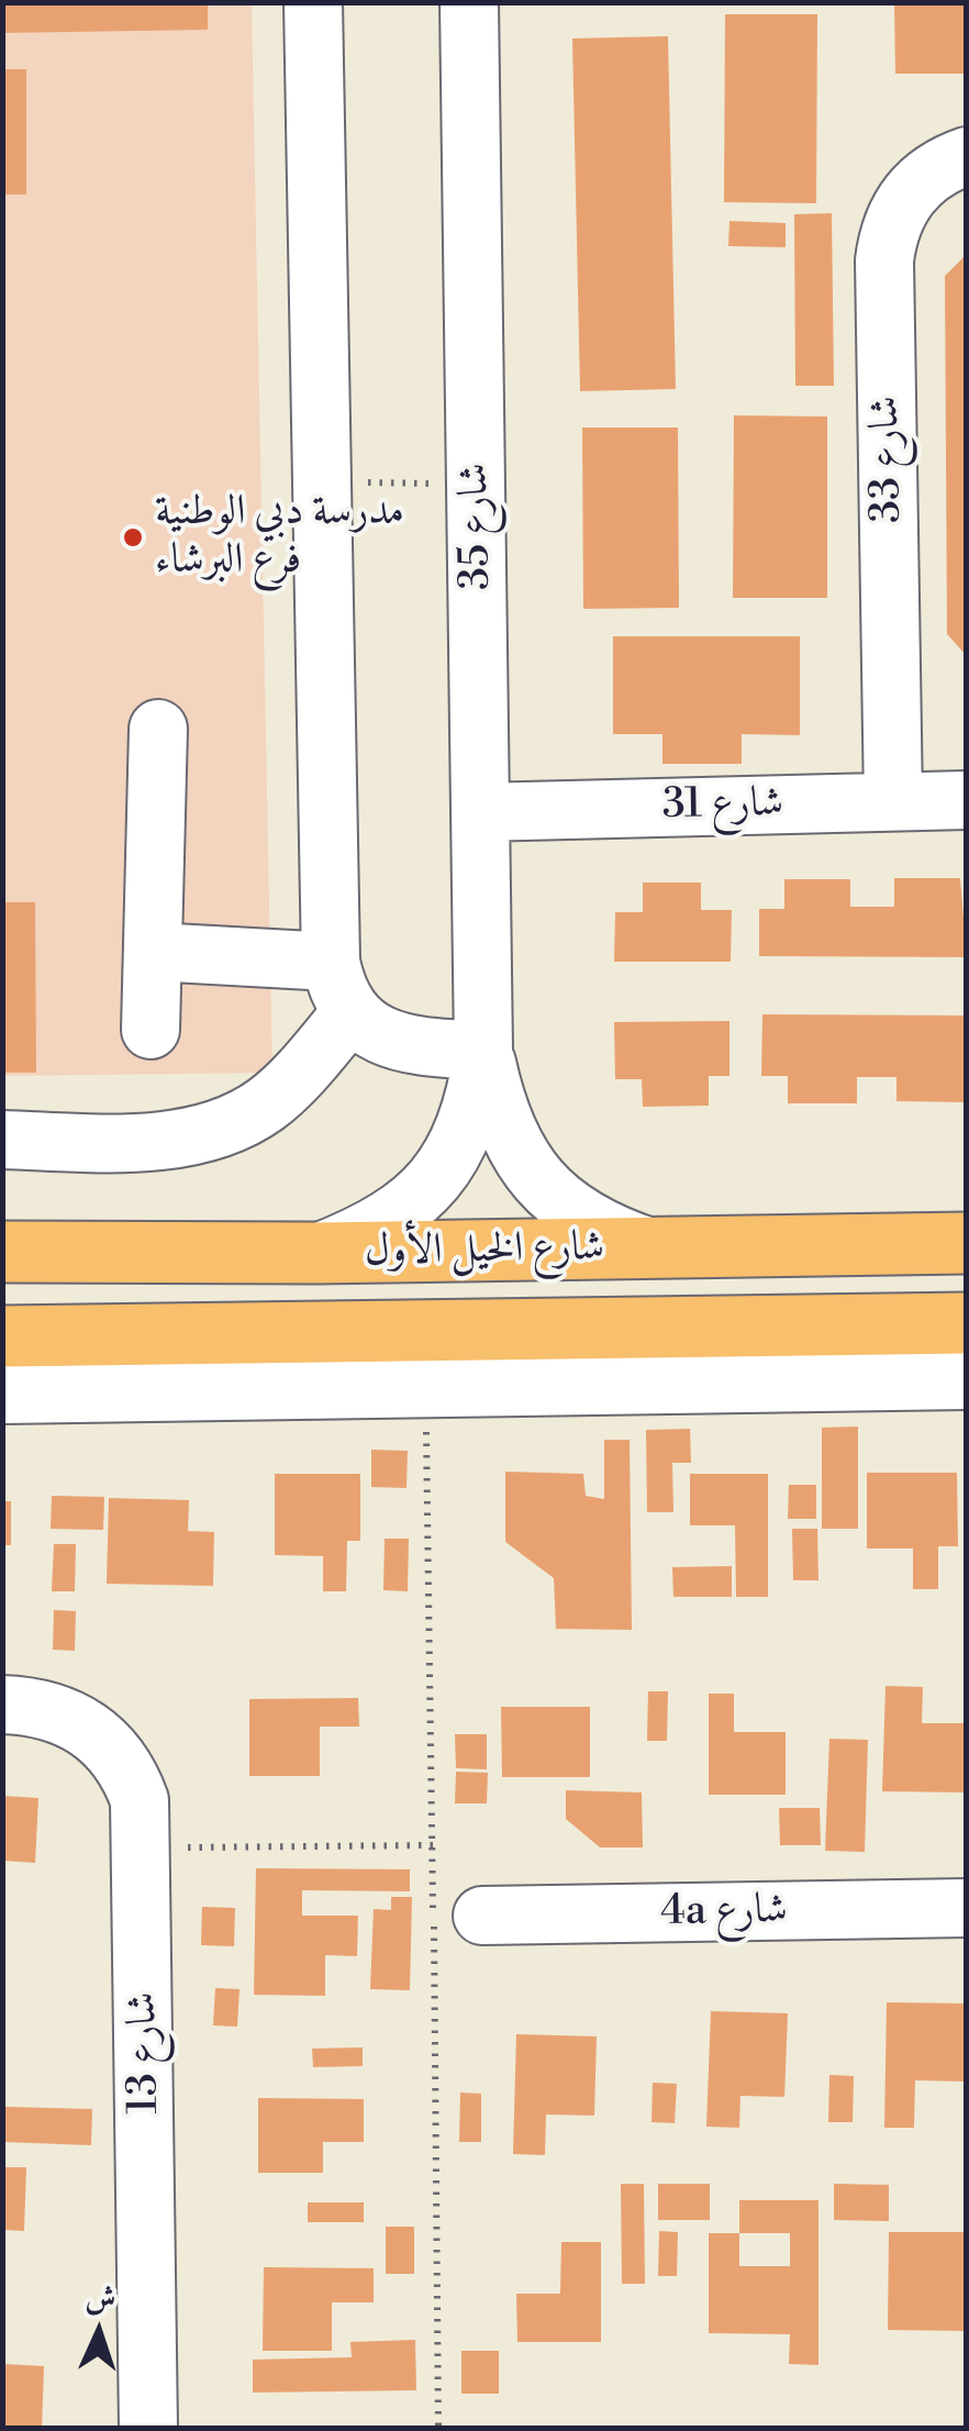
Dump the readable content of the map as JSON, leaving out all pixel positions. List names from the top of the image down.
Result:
{
  "streets": {
    "main road": ["شارع الخيل الأول"],
    "street": [
      "شارع 33",
      "شارع 35",
      "شارع 31",
      "4a شارع",
      "شارع 13"
    ]
  },
  "crossings": [
    ["شارع 33", "شارع 31"],
    ["شارع 35", "شارع 31"],
    ["شارع 35", "شارع الخيل الأول"]
  ],
  "places": ["مدرسة دبي الوطنية فرع البرشاء"],
  "north": "top"
}
